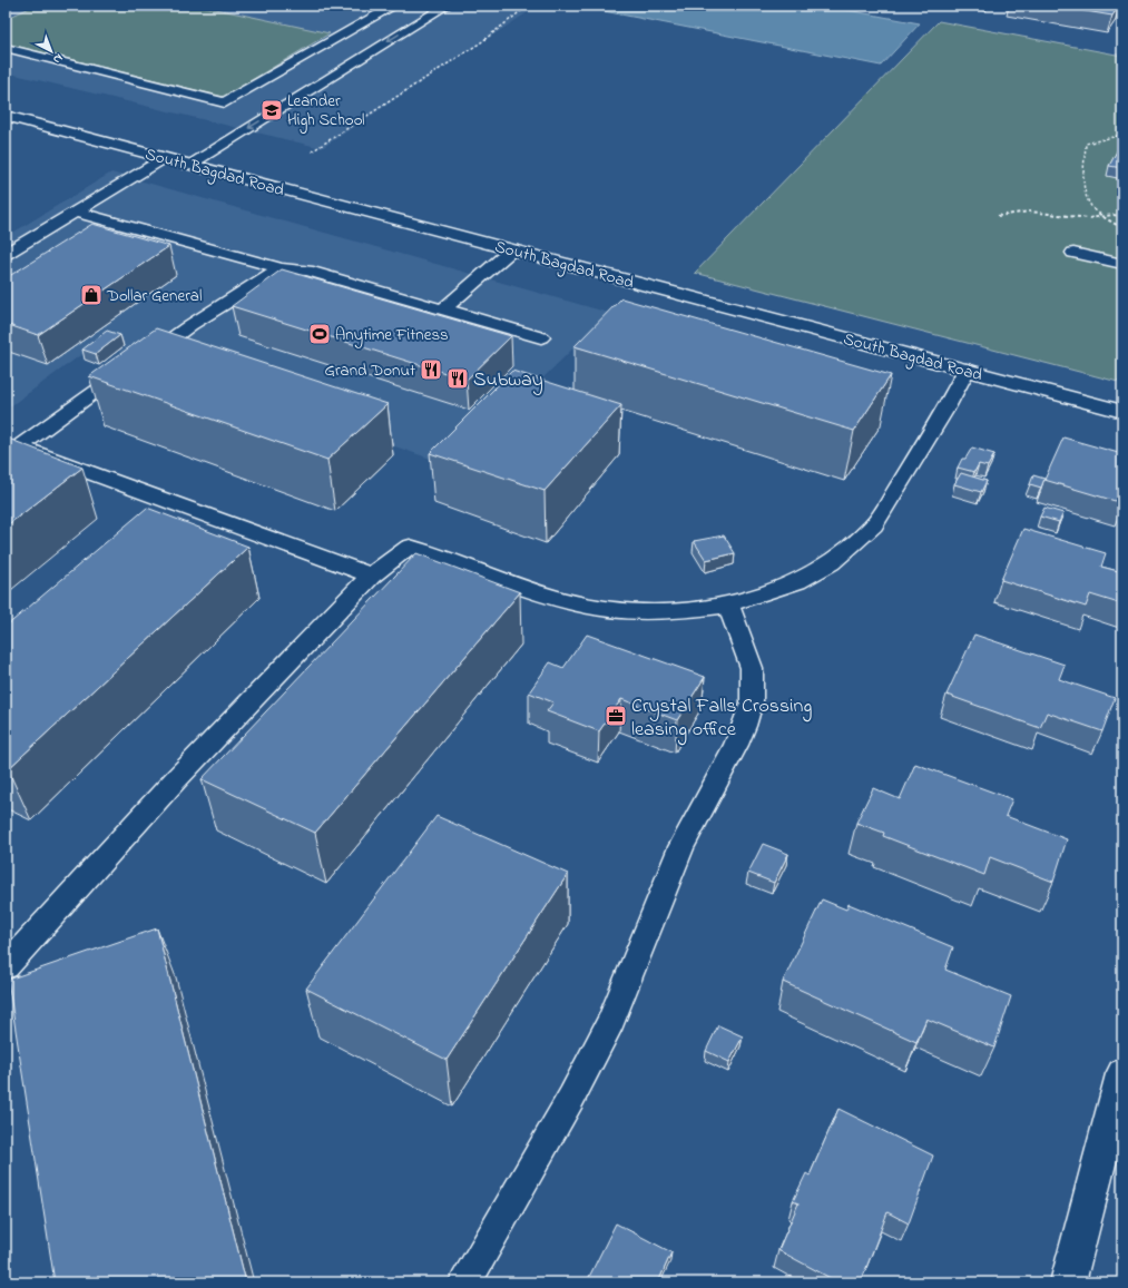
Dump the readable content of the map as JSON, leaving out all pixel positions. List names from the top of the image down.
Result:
{
  "streets": {
    "main road": ["South Bagdad Road"]
  },
  "places": {
    "school or university": ["Leander High School"],
    "shop": ["Dollar General"],
    "sports": ["Anytime Fitness"],
    "restaurant": ["Grand Donut", "Subway"],
    "office": ["Crystal Falls Crossing leasing office"]
  },
  "north": "bottom right"
}
